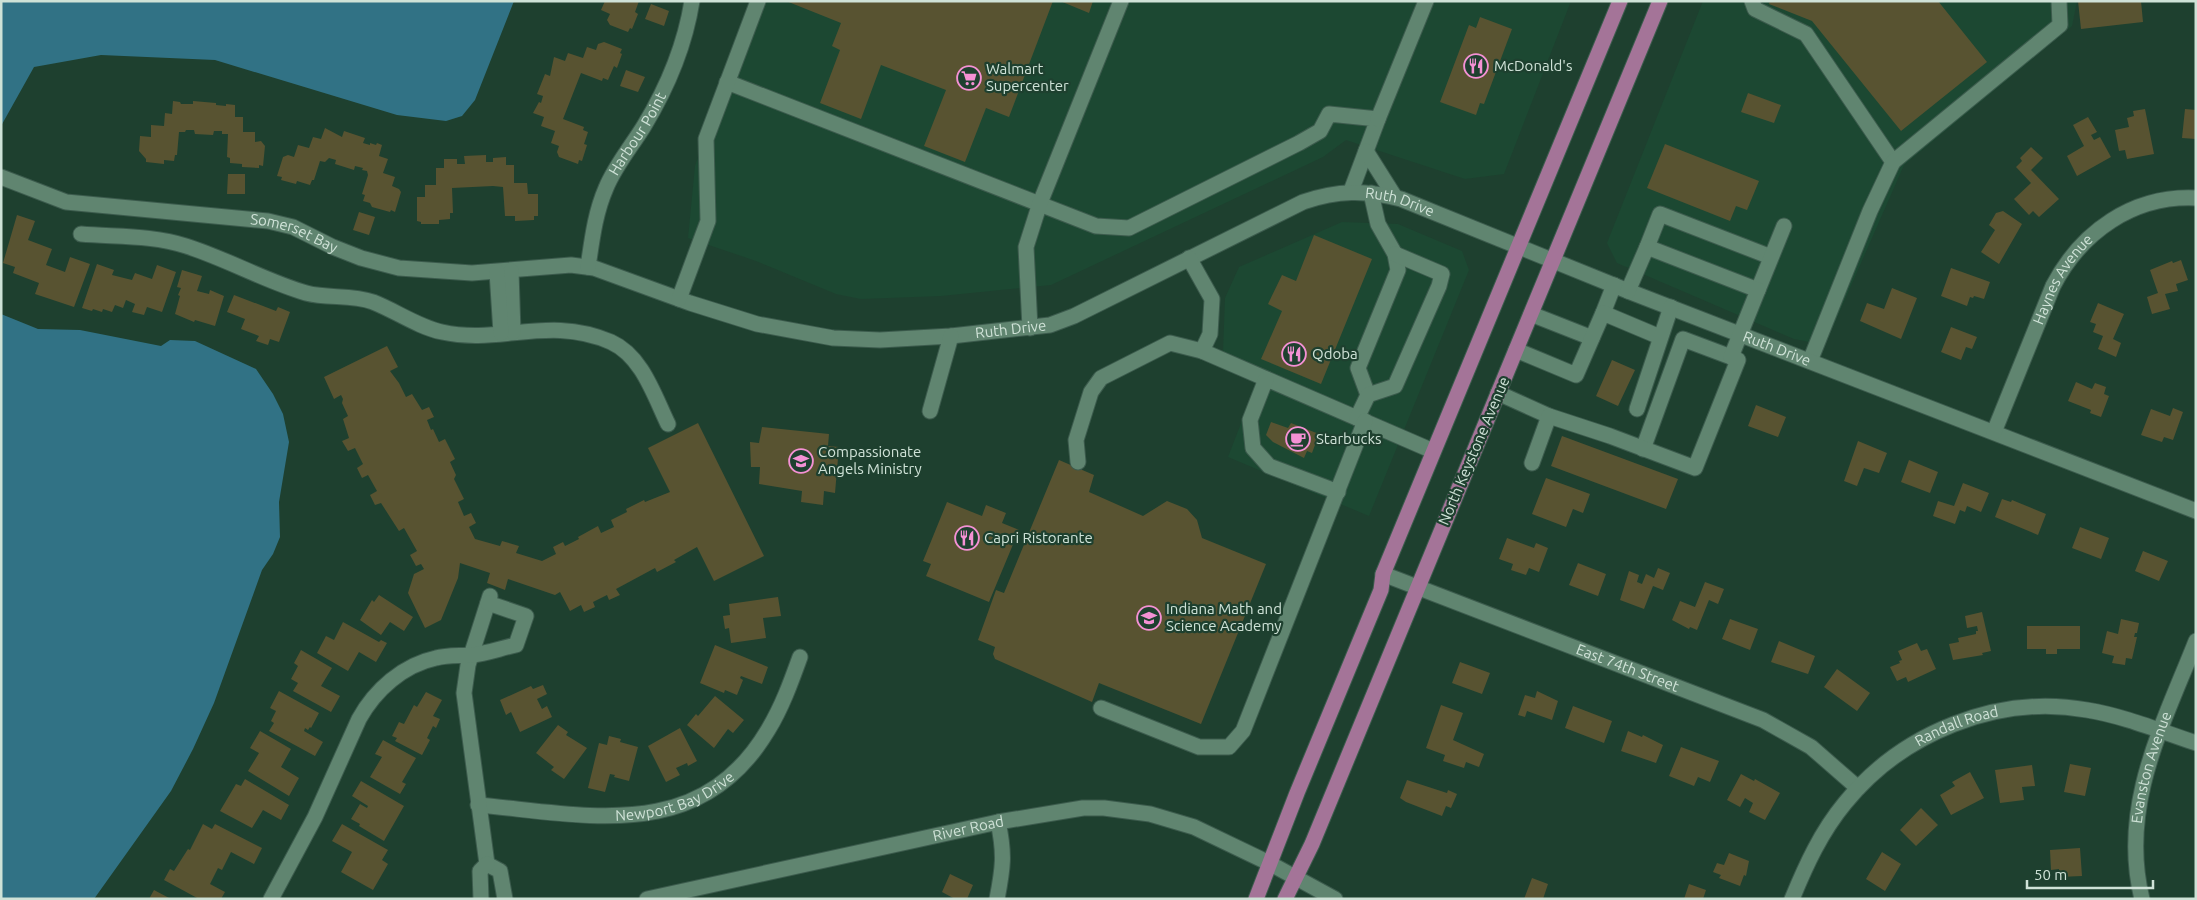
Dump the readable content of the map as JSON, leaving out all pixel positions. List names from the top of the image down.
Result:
{
  "streets": {
    "main road": ["North Keystone Avenue"],
    "street": [
      "Harbour Point",
      "Ruth Drive",
      "Somerset Bay",
      "Haynes Avenue",
      "East 74th Street",
      "Randall Road",
      "Evanston Avenue",
      "Newport Bay Drive",
      "River Road"
    ]
  },
  "crossings": [
    ["Harbour Point", "Ruth Drive"],
    ["Harbour Point", "Somerset Bay"],
    ["Ruth Drive", "Somerset Bay"],
    ["Ruth Drive", "Haynes Avenue"],
    ["Ruth Drive", "North Keystone Avenue"],
    ["North Keystone Avenue", "East 74th Street"],
    ["North Keystone Avenue", "River Road"],
    ["East 74th Street", "Randall Road"],
    ["Randall Road", "Evanston Avenue"]
  ],
  "places": {
    "restaurant": ["McDonald's", "Qdoba", "Capri Ristorante"],
    "supermarket": ["Walmart Supercenter"],
    "cafe": ["Starbucks"],
    "school or university": ["Compassionate Angels Ministry", "Indiana Math and Science Academy"]
  },
  "scale_bar": "50 m"
}
